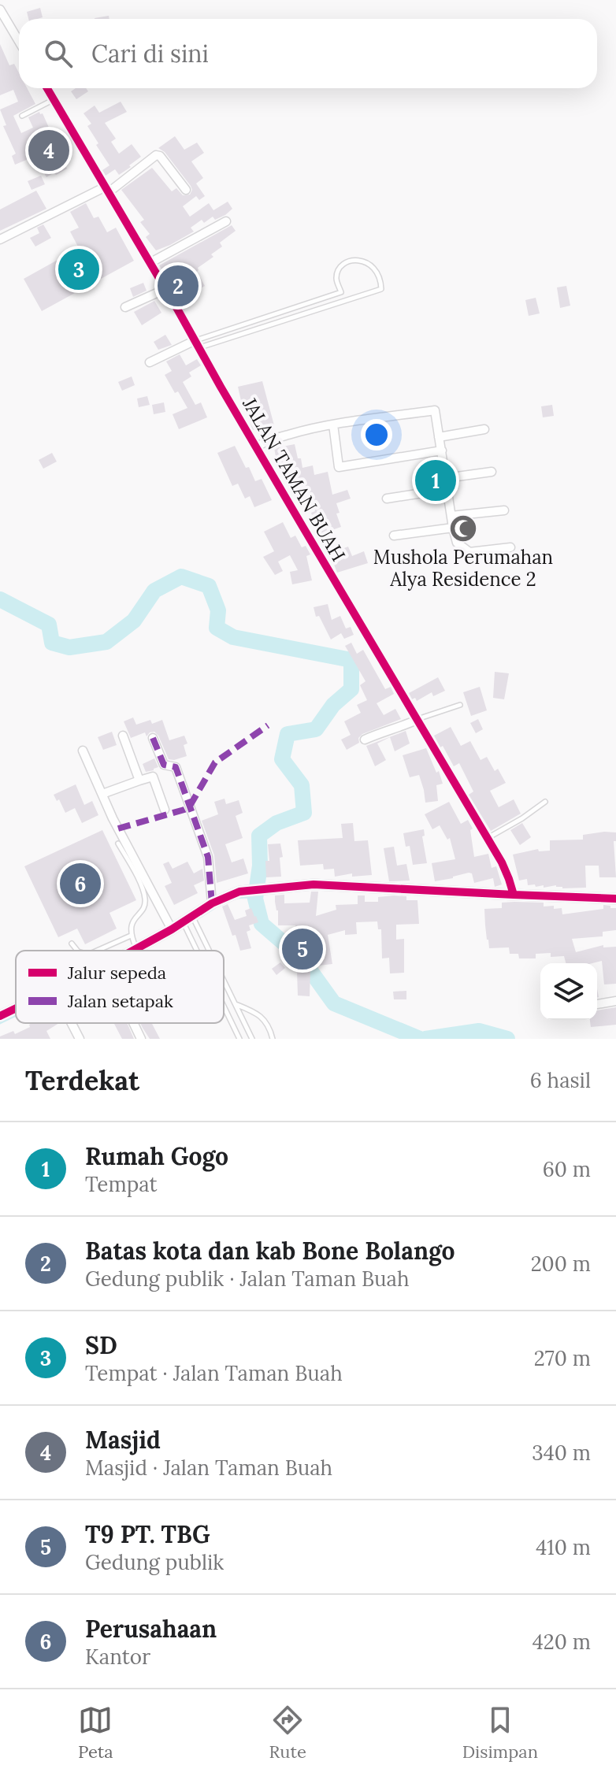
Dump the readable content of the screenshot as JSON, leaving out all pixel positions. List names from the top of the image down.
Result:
{
  "streets": {
    "street": ["JALAN TAMAN BUAH"]
  },
  "places": {
    "mosque": ["Mushola Perumahan Alya Residence 2"]
  },
  "legend": ["Jalur sepeda", "Jalan setapak"],
  "page": {
    "search": "Cari di sini",
    "pins": [
      "4",
      "3",
      "2",
      "1",
      "6",
      "5"
    ],
    "heading": ["Terdekat", "6 hasil"],
    "list": [
      {
        "mark": "1",
        "name": "Rumah Gogo",
        "note": "Tempat",
        "value": "60 m"
      },
      {
        "mark": "2",
        "name": "Batas kota dan kab Bone Bolango",
        "note": "Gedung publik · Jalan Taman Buah",
        "value": "200 m"
      },
      {
        "mark": "3",
        "name": "SD",
        "note": "Tempat · Jalan Taman Buah",
        "value": "270 m"
      },
      {
        "mark": "4",
        "name": "Masjid",
        "note": "Masjid · Jalan Taman Buah",
        "value": "340 m"
      },
      {
        "mark": "5",
        "name": "T9 PT. TBG",
        "note": "Gedung publik",
        "value": "410 m"
      },
      {
        "mark": "6",
        "name": "Perusahaan",
        "note": "Kantor",
        "value": "420 m"
      }
    ],
    "nav": ["Peta", "Rute", "Disimpan"]
  }
}
